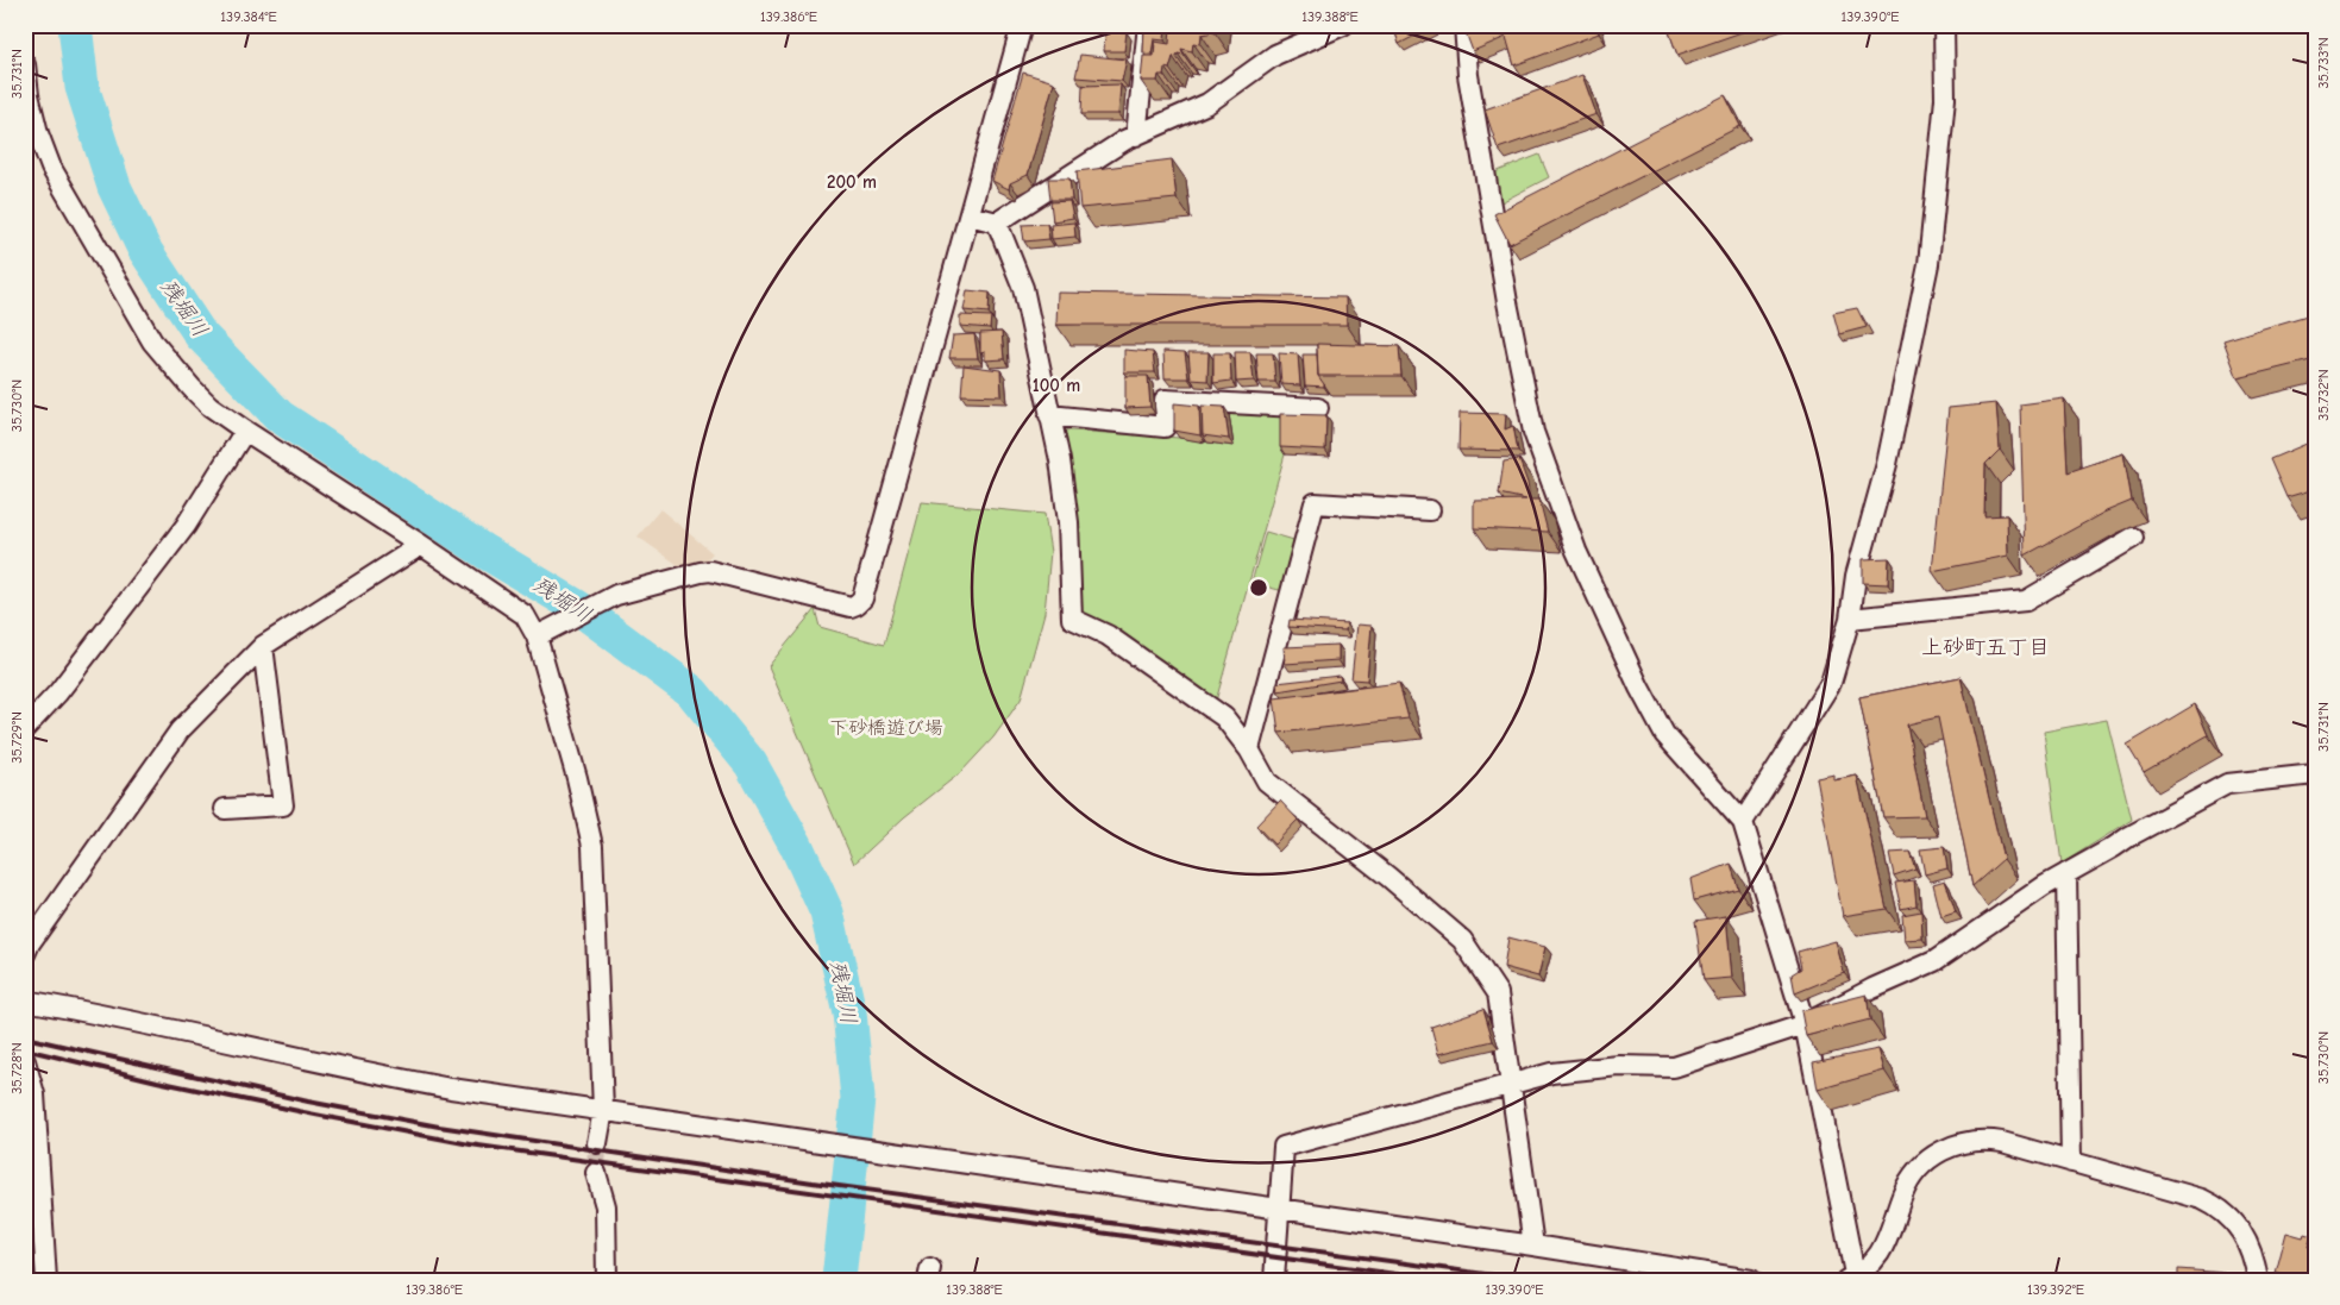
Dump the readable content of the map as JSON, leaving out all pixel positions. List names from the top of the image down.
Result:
{
  "districts": ["上砂町五丁目"],
  "water": ["残堀川"],
  "parks": ["下砂橋遊び場"],
  "coordinates": [
    "139.384°E",
    "139.386°E",
    "139.388°E",
    "139.390°E",
    "35.733°N",
    "35.731°N",
    "35.732°N",
    "35.730°N",
    "35.729°N",
    "35.728°N",
    "139.392°E"
  ],
  "rings": ["200 m", "100 m"]
}
